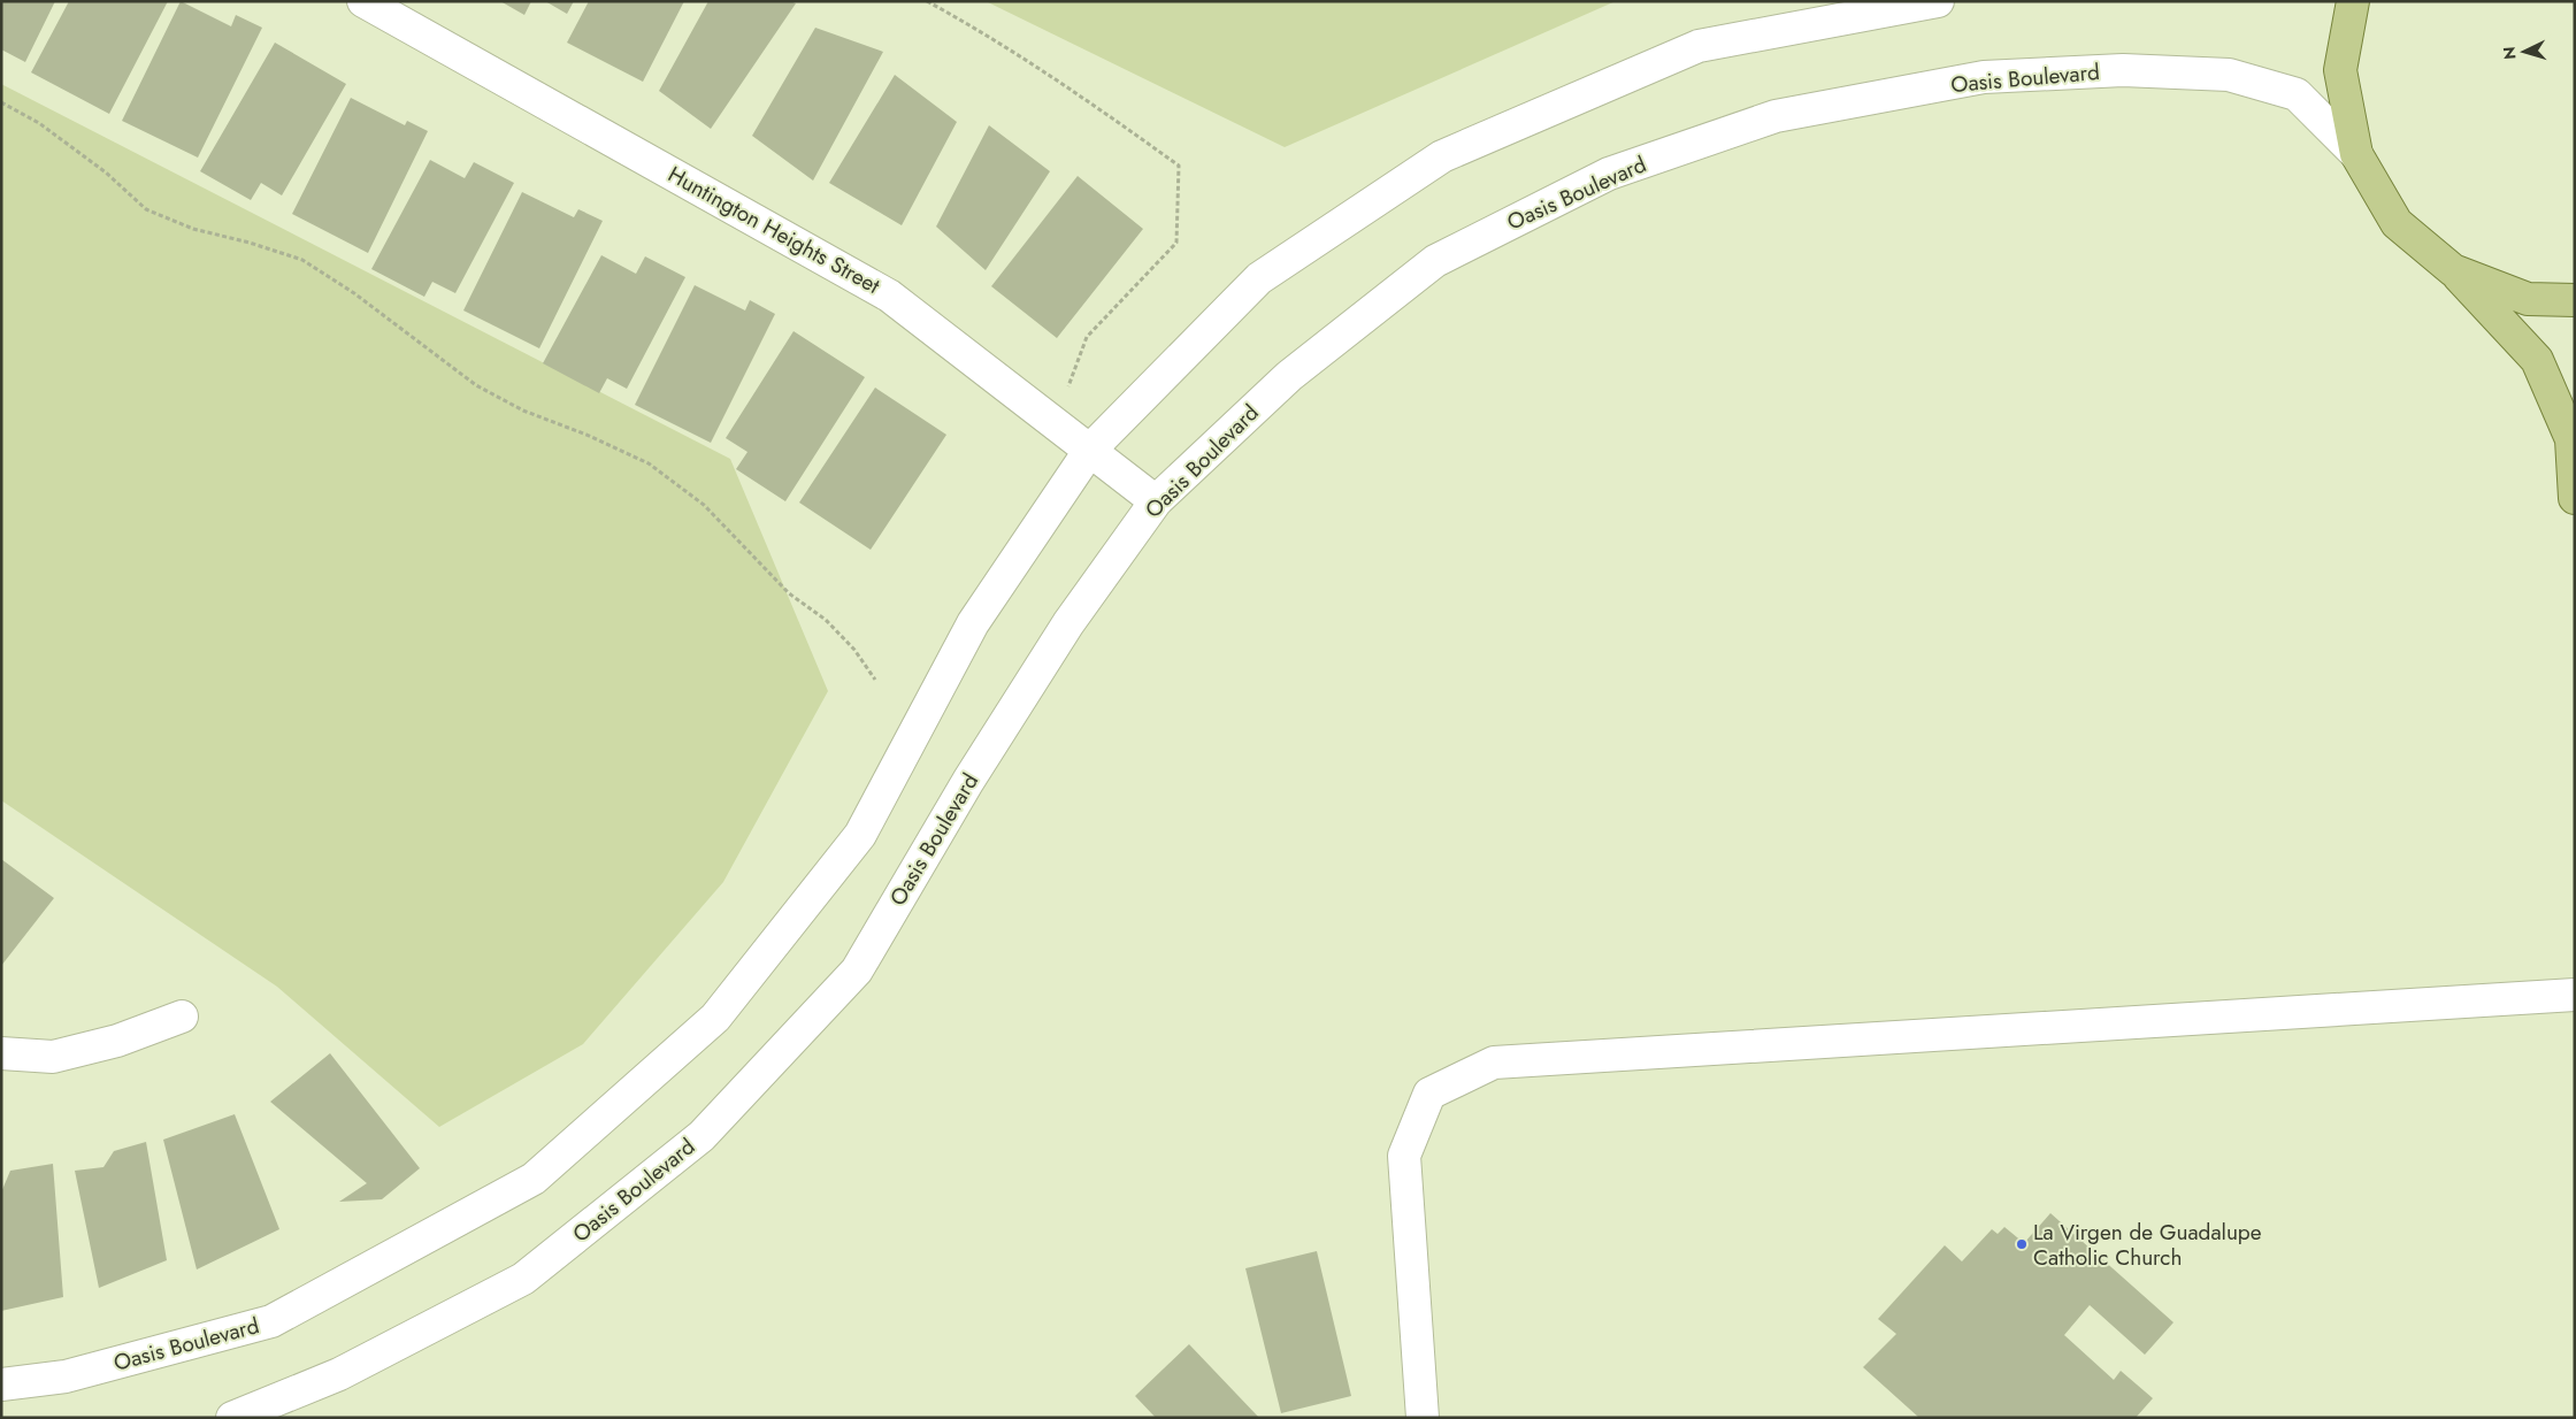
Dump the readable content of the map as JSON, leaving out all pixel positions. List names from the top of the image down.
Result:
{
  "streets": {
    "main road": ["Oasis Boulevard"],
    "street": ["Huntington Heights Street"]
  },
  "crossings": [
    ["Oasis Boulevard", "Huntington Heights Street"]
  ],
  "places": ["La Virgen de Guadalupe Catholic Church"],
  "north": "left"
}
